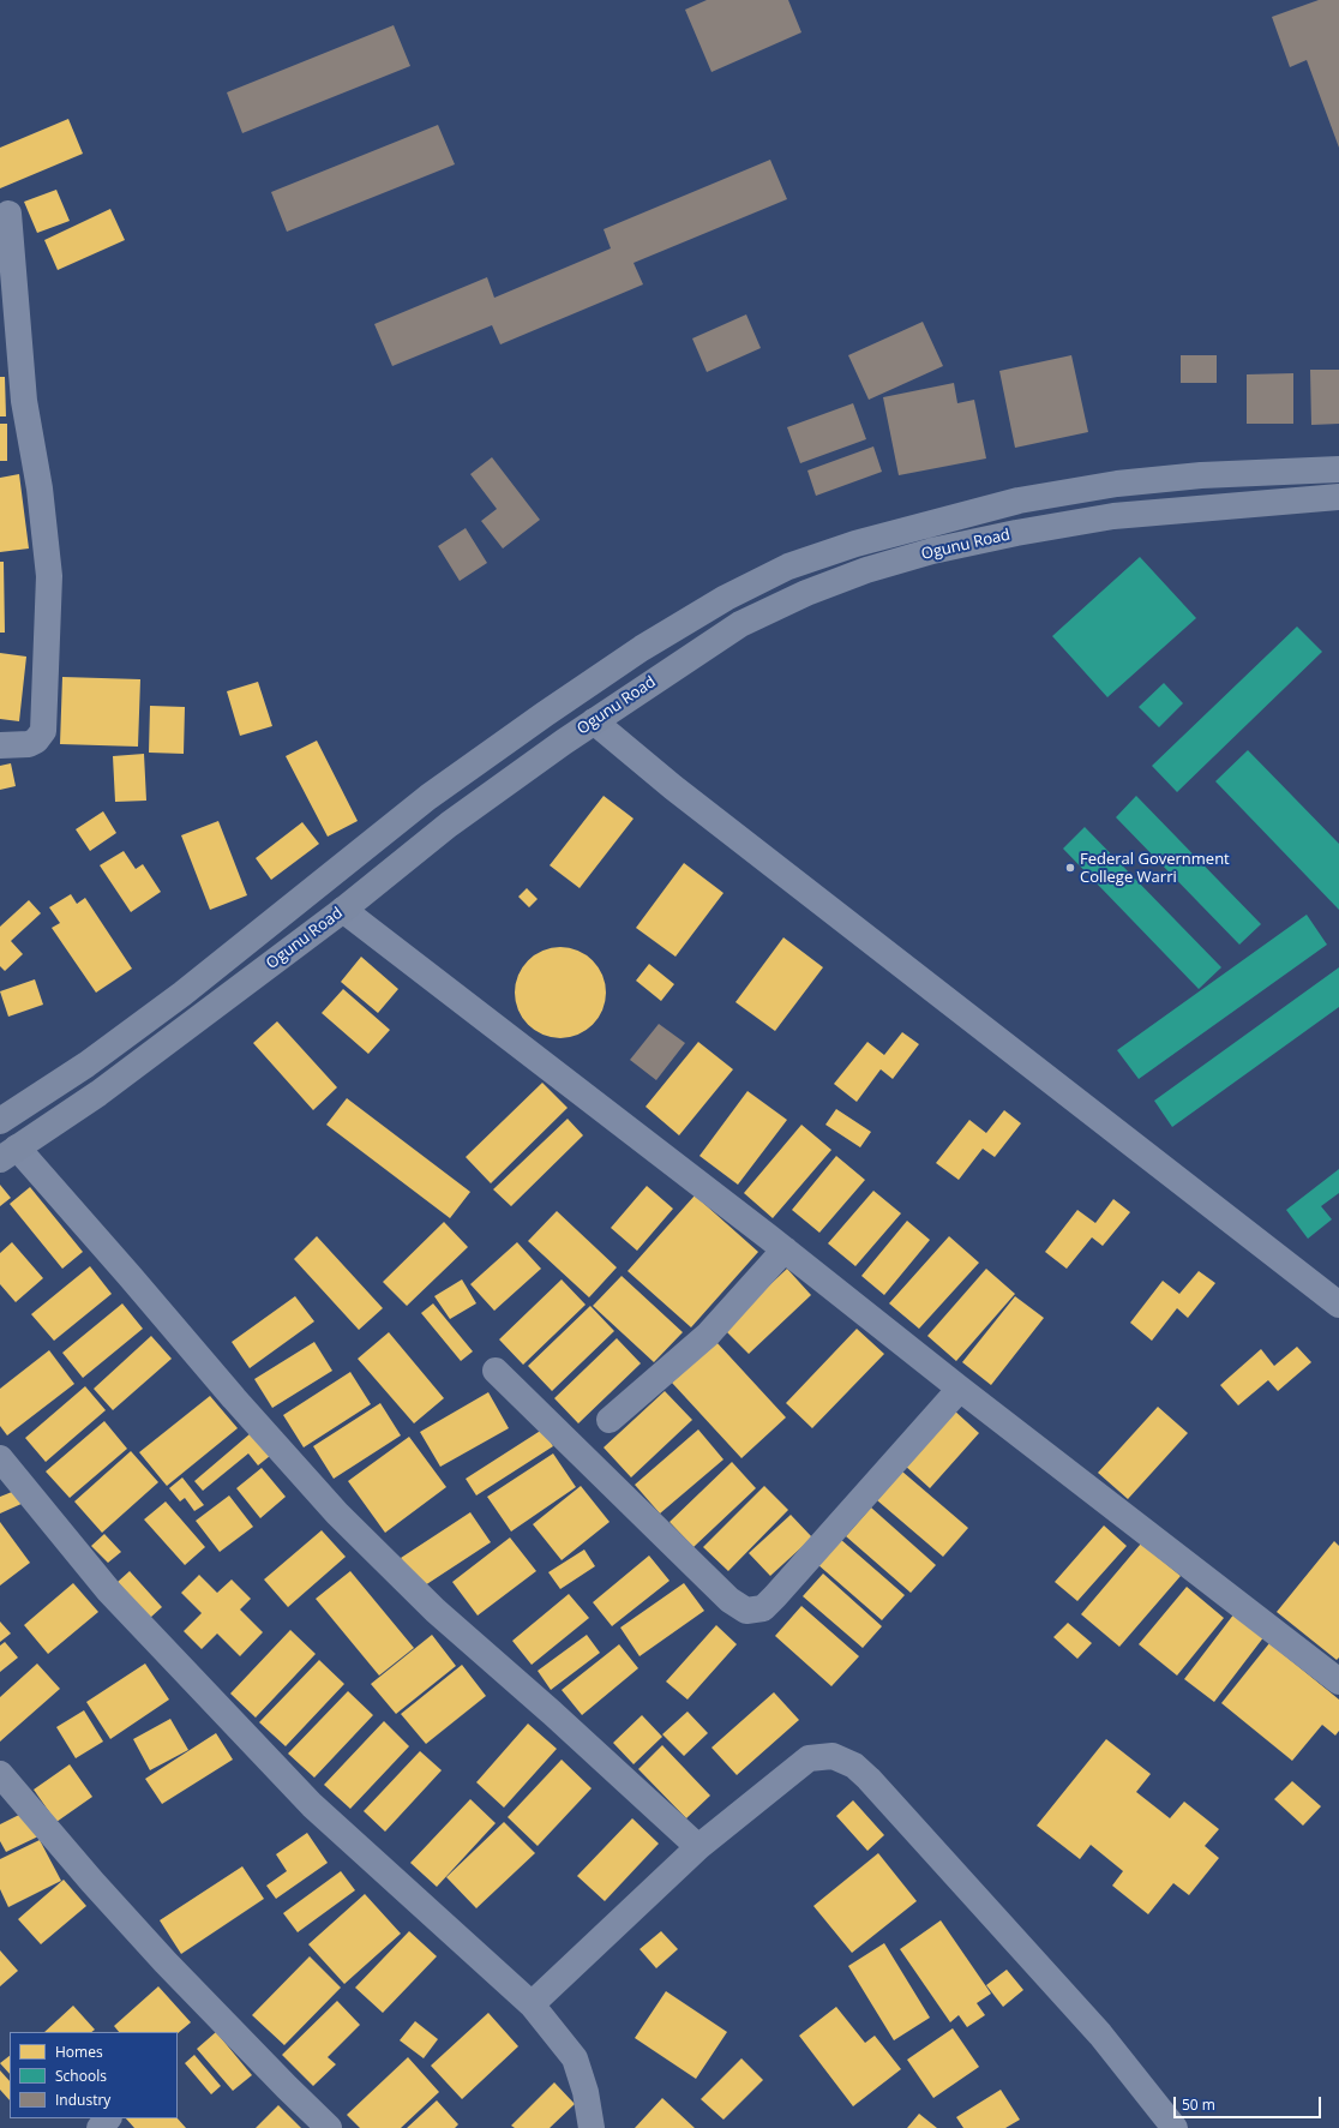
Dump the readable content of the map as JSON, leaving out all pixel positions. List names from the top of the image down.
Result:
{
  "streets": {
    "main road": ["Ogunu Road"]
  },
  "places": ["Federal Government College Warri"],
  "legend": ["Homes", "Schools", "Industry"],
  "scale_bar": "50 m"
}
